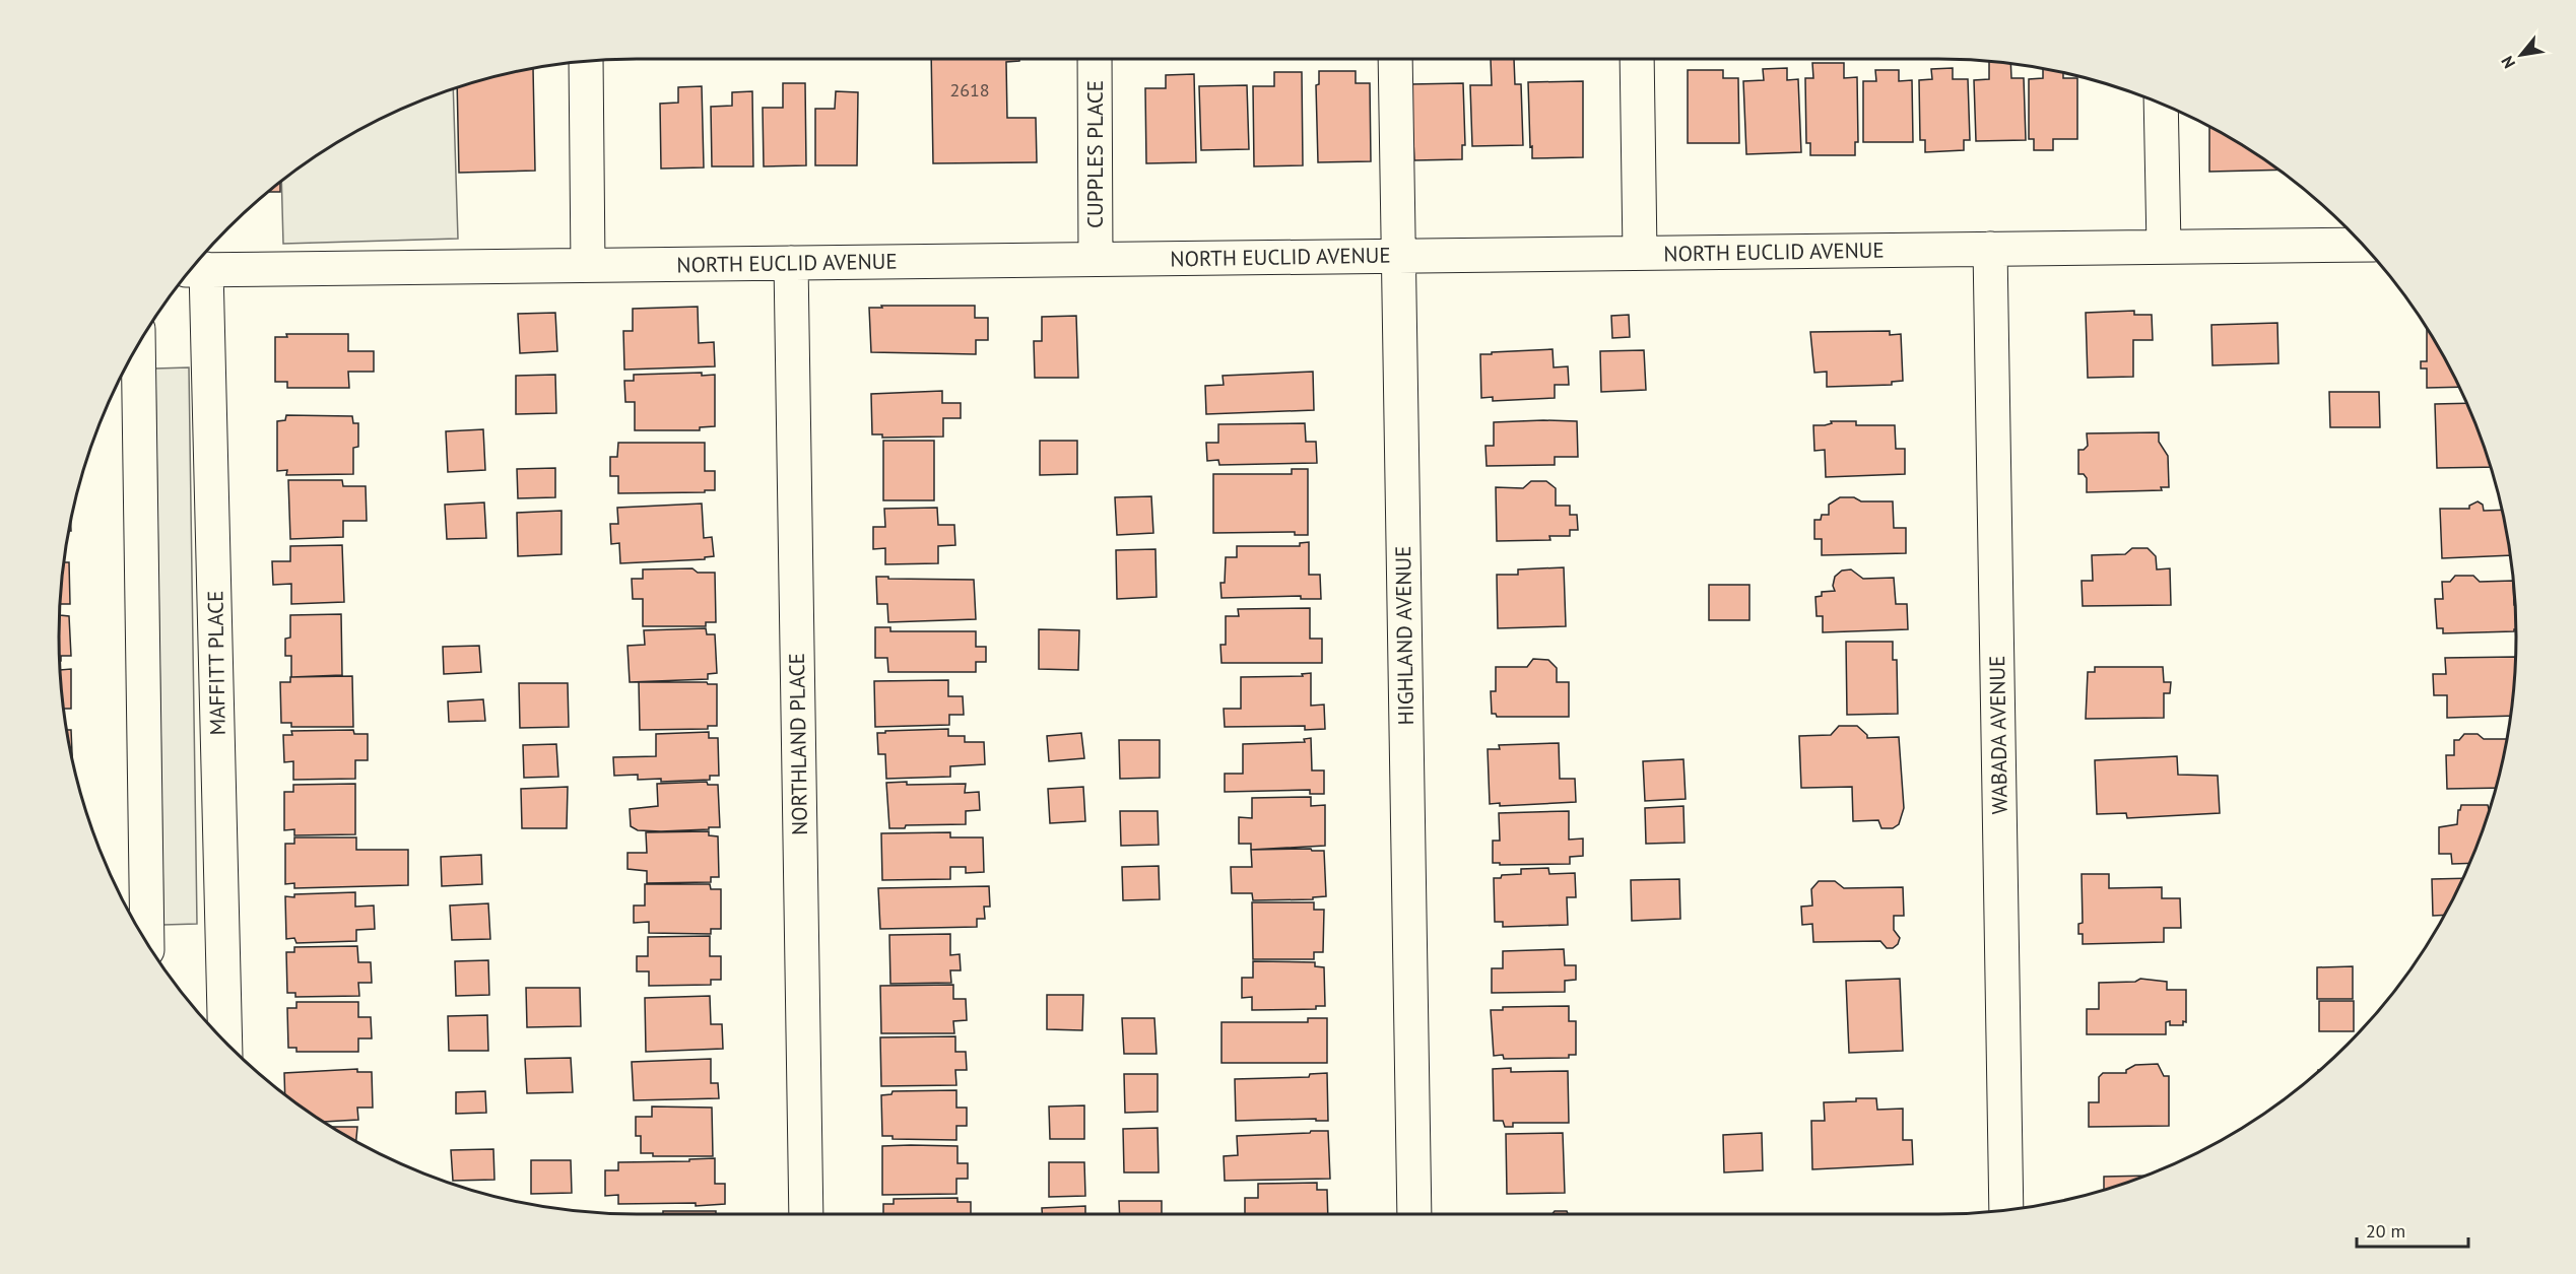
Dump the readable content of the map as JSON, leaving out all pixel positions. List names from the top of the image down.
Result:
{
  "streets": {
    "street": [
      "CUPPLES PLACE",
      "NORTH EUCLID AVENUE",
      "HIGHLAND AVENUE",
      "MAFFITT PLACE",
      "WABADA AVENUE",
      "NORTHLAND PLACE"
    ]
  },
  "crossings": [
    ["CUPPLES PLACE", "NORTH EUCLID AVENUE"],
    ["NORTH EUCLID AVENUE", "HIGHLAND AVENUE"],
    ["NORTH EUCLID AVENUE", "MAFFITT PLACE"],
    ["NORTH EUCLID AVENUE", "WABADA AVENUE"],
    ["NORTH EUCLID AVENUE", "NORTHLAND PLACE"]
  ],
  "house_numbers": ["2618"],
  "scale_bar": "20 m",
  "north": "bottom left"
}
